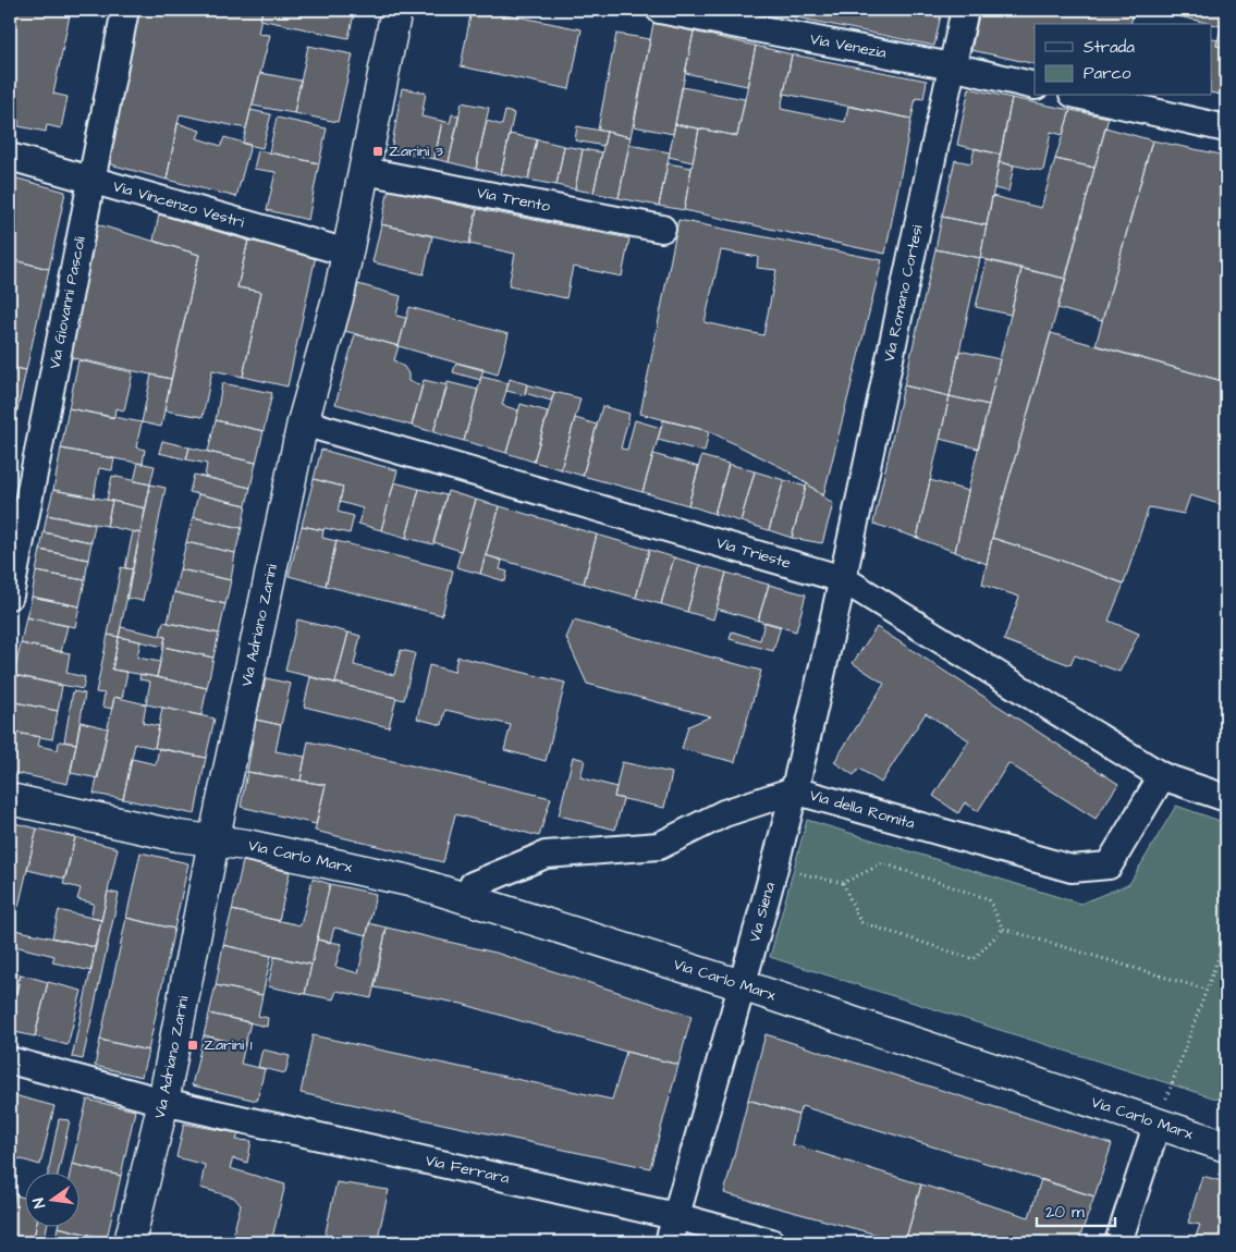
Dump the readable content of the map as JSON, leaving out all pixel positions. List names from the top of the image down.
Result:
{
  "streets": {
    "street": [
      "Via Venezia",
      "Via Trento",
      "Via Vincenzo Vestri",
      "Via Romano Cortesi",
      "Via Giovanni Pascoli",
      "Via Trieste",
      "Via Adriano Zarini",
      "Via della Romita",
      "Via Carlo Marx",
      "Via Siena",
      "Via Ferrara"
    ]
  },
  "crossings": [
    ["Via Venezia", "Via Romano Cortesi"],
    ["Via Trento", "Via Adriano Zarini"],
    ["Via Vincenzo Vestri", "Via Giovanni Pascoli"],
    ["Via Vincenzo Vestri", "Via Adriano Zarini"],
    ["Via Romano Cortesi", "Via Trieste"],
    ["Via Romano Cortesi", "Via Siena"],
    ["Via Trieste", "Via Adriano Zarini"],
    ["Via Trieste", "Via della Romita"],
    ["Via Trieste", "Via Siena"],
    ["Via Adriano Zarini", "Via Carlo Marx"],
    ["Via Adriano Zarini", "Via Ferrara"],
    ["Via della Romita", "Via Carlo Marx"],
    ["Via della Romita", "Via Siena"],
    ["Via Carlo Marx", "Via Siena"],
    ["Via Siena", "Via Ferrara"]
  ],
  "places": {
    "transit": ["Zarini 3", "Zarini 1"]
  },
  "legend": ["Strada", "Parco"],
  "scale_bar": "20 m",
  "north": "left"
}
